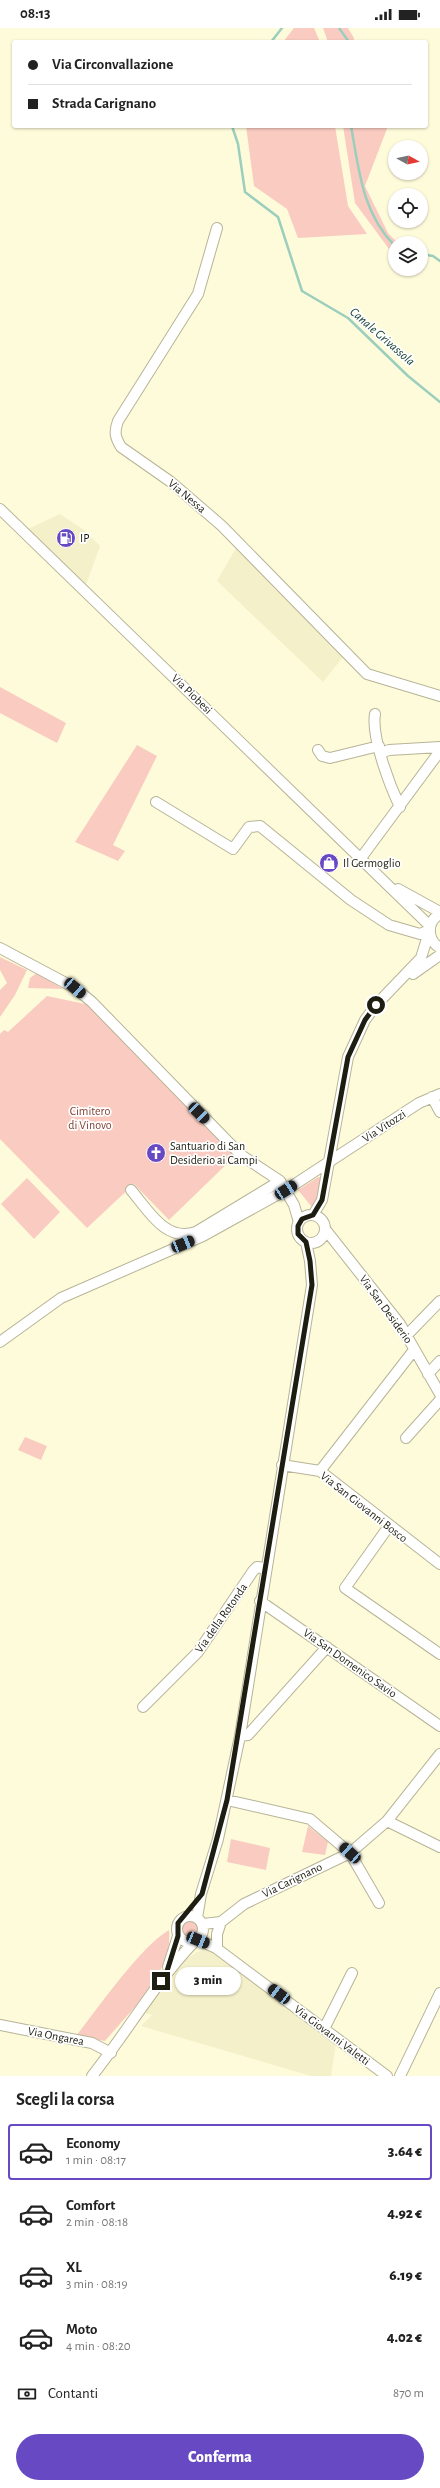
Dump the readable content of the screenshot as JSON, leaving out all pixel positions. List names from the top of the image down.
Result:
{
  "streets": {
    "street": [
      "Via Nessa",
      "Via Piobesi",
      "Via Vitozzi",
      "Via San Desiderio",
      "Via San Giovanni Bosco",
      "Via della Rotonda",
      "Via San Domenico Savio",
      "Via Carignano",
      "Via Giovanni Valetti",
      "Via Ongarea"
    ]
  },
  "water": ["Canale Grivassola"],
  "parks": ["Cimitero di Vinovo"],
  "places": {
    "fuel station": ["IP"],
    "shop": ["Il Germoglio"],
    "church": ["Santuario di San Desiderio ai Campi"]
  },
  "north": "right",
  "page": {
    "status": "08:13",
    "banner": ["Via Circonvallazione", "Strada Carignano"],
    "bubble": "3 min",
    "heading": "Scegli la corsa",
    "list": [
      {
        "name": "Economy",
        "note": "1 min · 08:17",
        "value": "3.64 €"
      },
      {
        "name": "Comfort",
        "note": "2 min · 08:18",
        "value": "4.92 €"
      },
      {
        "name": "XL",
        "note": "3 min · 08:19",
        "value": "6.19 €"
      },
      {
        "name": "Moto",
        "note": "4 min · 08:20",
        "value": "4.02 €"
      }
    ],
    "pay": ["Contanti", "870 m"],
    "buttons": "Conferma"
  }
}
